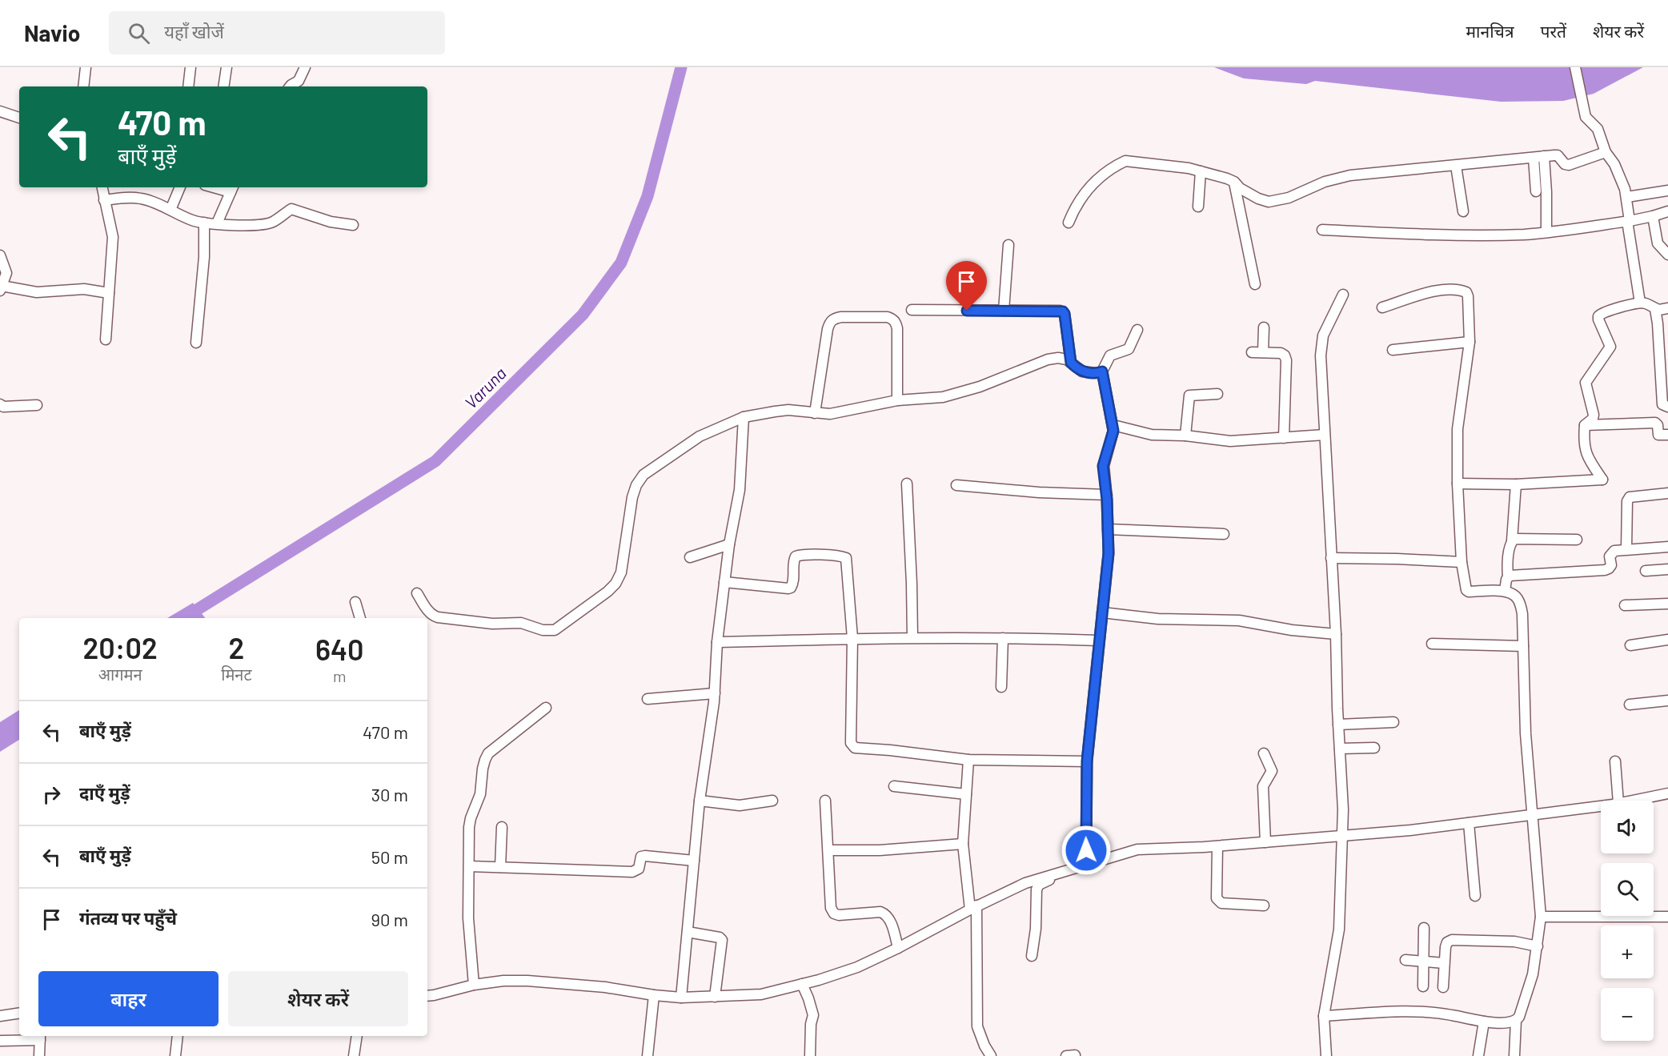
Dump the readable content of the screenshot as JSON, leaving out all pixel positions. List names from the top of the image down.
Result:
{
  "water": ["Varuna"],
  "page": {
    "header": "Navio",
    "search": "यहाँ खोजें",
    "nav": ["मानचित्र", "परतें", "शेयर करें"],
    "turn": ["470 m", "बाएँ मुड़ें"],
    "eta": [
      "20:02",
      "आगमन",
      "2",
      "मिनट",
      "640",
      "m"
    ],
    "list": [
      {
        "name": "बाएँ मुड़ें",
        "value": "470 m"
      },
      {
        "name": "दाएँ मुड़ें",
        "value": "30 m"
      },
      {
        "name": "बाएँ मुड़ें",
        "value": "50 m"
      },
      {
        "name": "गंतव्य पर पहुँचे",
        "value": "90 m"
      }
    ],
    "map_buttons": ["+", "−"],
    "buttons": ["बाहर", "शेयर करें"]
  }
}
